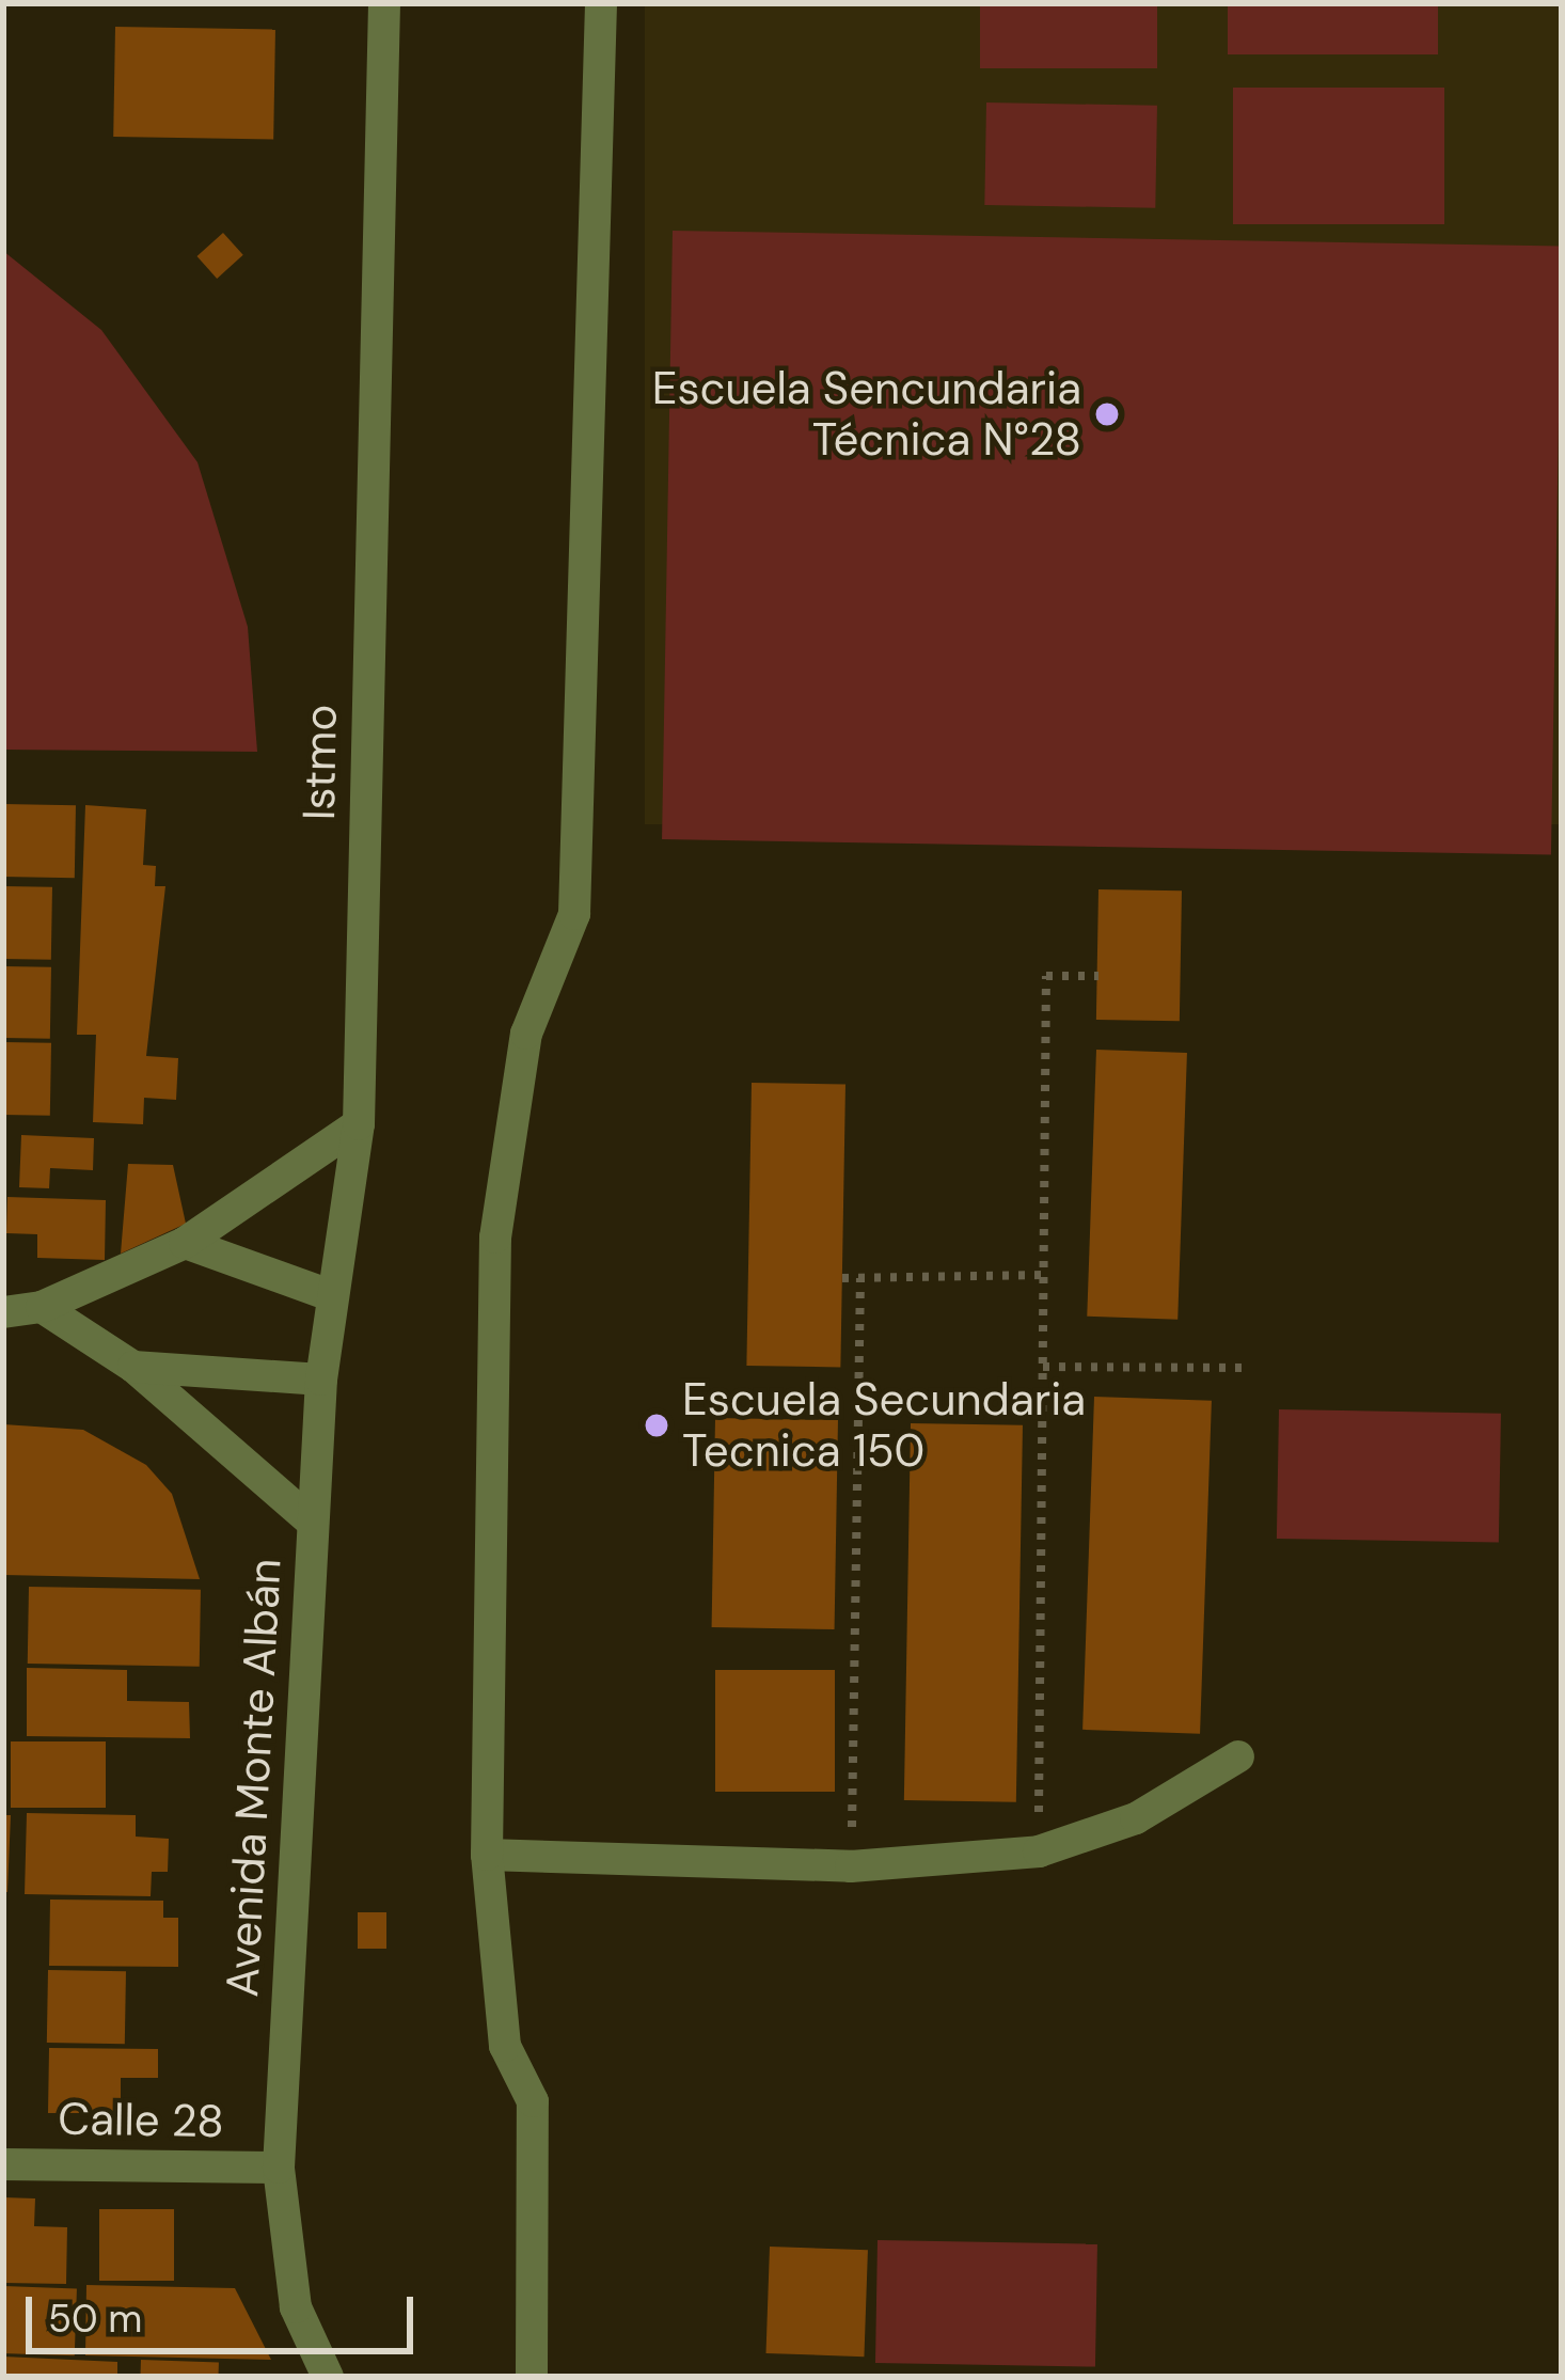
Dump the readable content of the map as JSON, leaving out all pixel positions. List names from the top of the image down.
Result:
{
  "streets": {
    "street": ["Istmo", "Avenida Monte Albán", "Calle 28"]
  },
  "crossings": [
    ["Istmo", "Avenida Monte Albán"],
    ["Avenida Monte Albán", "Calle 28"]
  ],
  "places": ["Escuela Sencundaria Técnica N°28", "Escuela Secundaria Tecnica 150"],
  "scale_bar": "50 m"
}
